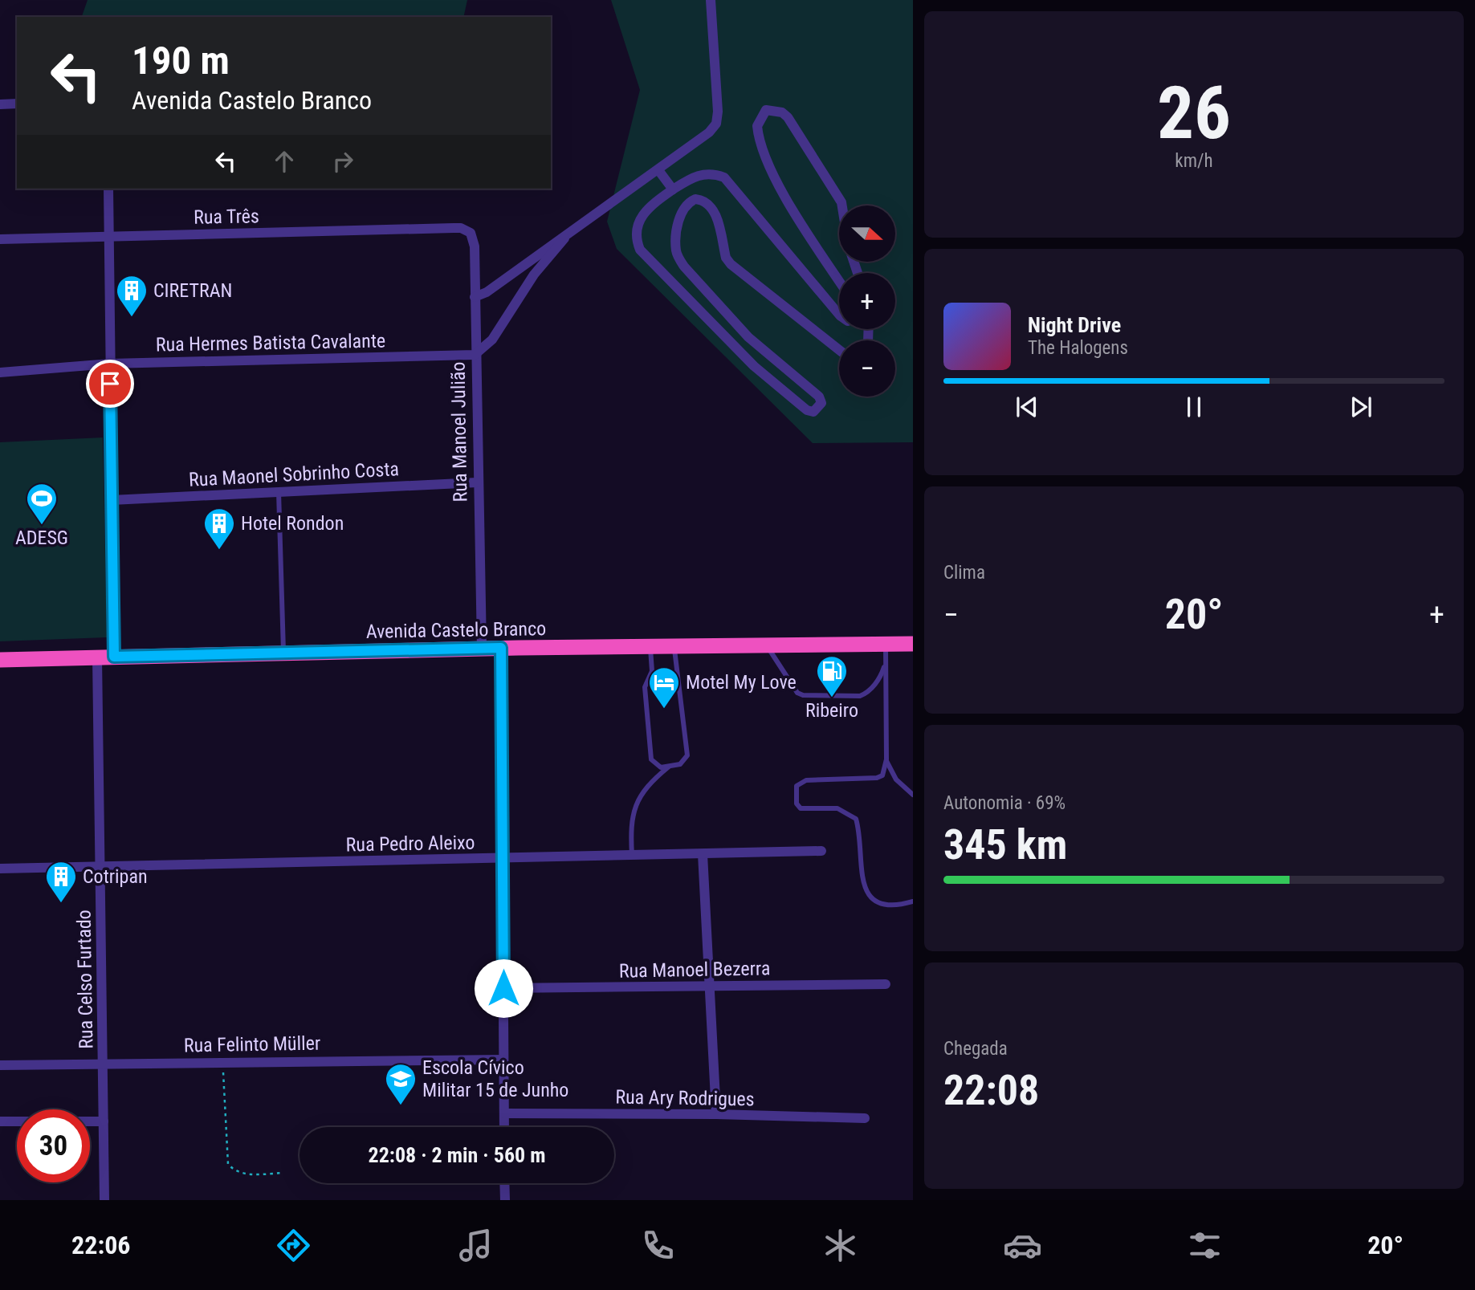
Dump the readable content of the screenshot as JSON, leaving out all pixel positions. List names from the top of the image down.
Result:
{
  "streets": {
    "highway": ["Avenida Castelo Branco"],
    "street": [
      "Rua Três",
      "Rua Hermes Batista Cavalante",
      "Rua Manoel Julião",
      "Rua Maonel Sobrinho Costa",
      "Rua Pedro Aleixo",
      "Rua Manoel Bezerra",
      "Rua Celso Furtado",
      "Rua Felinto Müller",
      "Rua Ary Rodrigues"
    ]
  },
  "crossings": [
    ["Rua Três", "Rua Manoel Julião"],
    ["Rua Hermes Batista Cavalante", "Rua Manoel Julião"],
    ["Rua Manoel Julião", "Rua Maonel Sobrinho Costa"],
    ["Rua Manoel Julião", "Avenida Castelo Branco"],
    ["Avenida Castelo Branco", "Rua Celso Furtado"],
    ["Rua Pedro Aleixo", "Rua Celso Furtado"],
    ["Rua Celso Furtado", "Rua Felinto Müller"]
  ],
  "places": {
    "building": ["CIRETRAN", "Hotel Rondon", "Cotripan"],
    "sports": ["ADESG"],
    "fuel station": ["Ribeiro"],
    "hotel": ["Motel My Love"],
    "school or university": ["Escola Cívico Militar 15 de Junho"]
  },
  "north": "right",
  "page": {
    "tile": [
      ["26", "km/h"],
      "Clima",
      ["Autonomia · 69%", "345 km"],
      ["Chegada", "22:08"]
    ],
    "turn": ["190 m", "Avenida Castelo Branco"],
    "map_buttons": ["+", "−"],
    "song": ["Night Drive", "The Halogens"],
    "heat": ["−", "20°", "+"],
    "limit": "30",
    "trip": "22:08 · 2 min · 560 m",
    "tabs": ["22:06", "20°"]
  }
}
